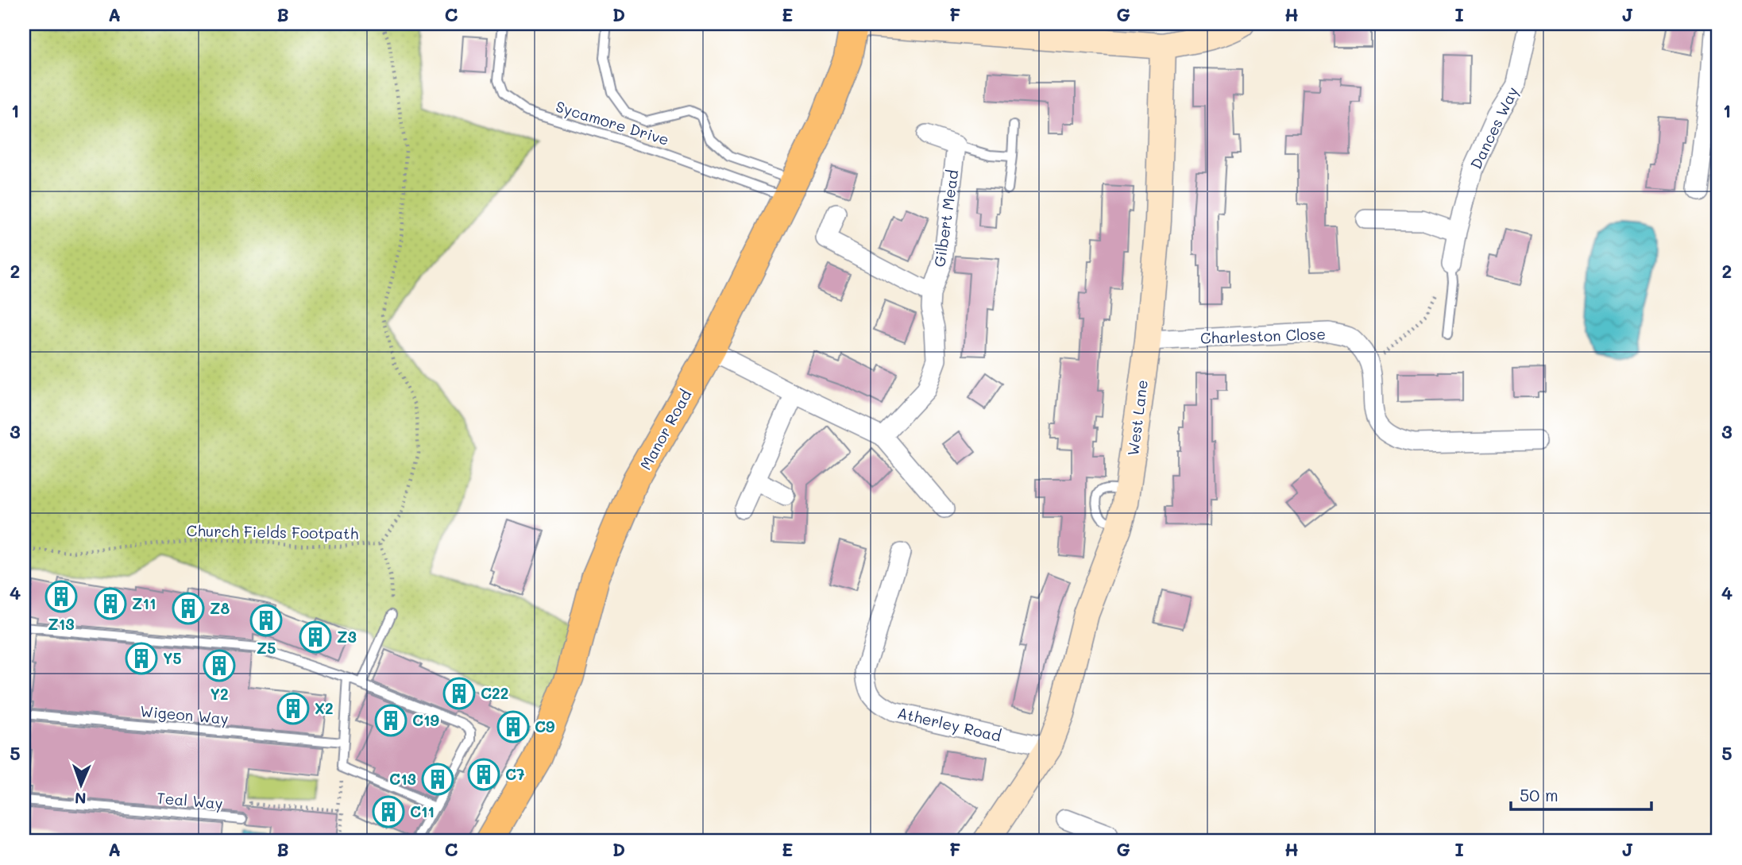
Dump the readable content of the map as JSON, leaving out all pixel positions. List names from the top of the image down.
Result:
{
  "streets": {
    "main road": ["Manor Road"],
    "street": [
      "Dances Way",
      "Gilbert Mead",
      "Charleston Close",
      "West Lane",
      "Atherley Road"
    ],
    "lane": ["Sycamore Drive", "Wigeon Way", "Teal Way"],
    "path": ["Church Fields Footpath"]
  },
  "crossings": [
    ["Sycamore Drive", "Manor Road"],
    ["Charleston Close", "West Lane"],
    ["West Lane", "Atherley Road"]
  ],
  "places": {
    "building": [
      "Z13",
      "Z11",
      "Z8",
      "Z5",
      "Z3",
      "Y5",
      "Y2",
      "C22",
      "X2",
      "C19",
      "C9",
      "C7",
      "C13",
      "C11"
    ]
  },
  "scale_bar": "50 m",
  "north": "bottom",
  "grid": {
    "columns": [
      "A",
      "B",
      "C",
      "D",
      "E",
      "F",
      "G",
      "H",
      "I",
      "J"
    ],
    "rows": [
      "1",
      "2",
      "3",
      "4",
      "5"
    ]
  }
}
